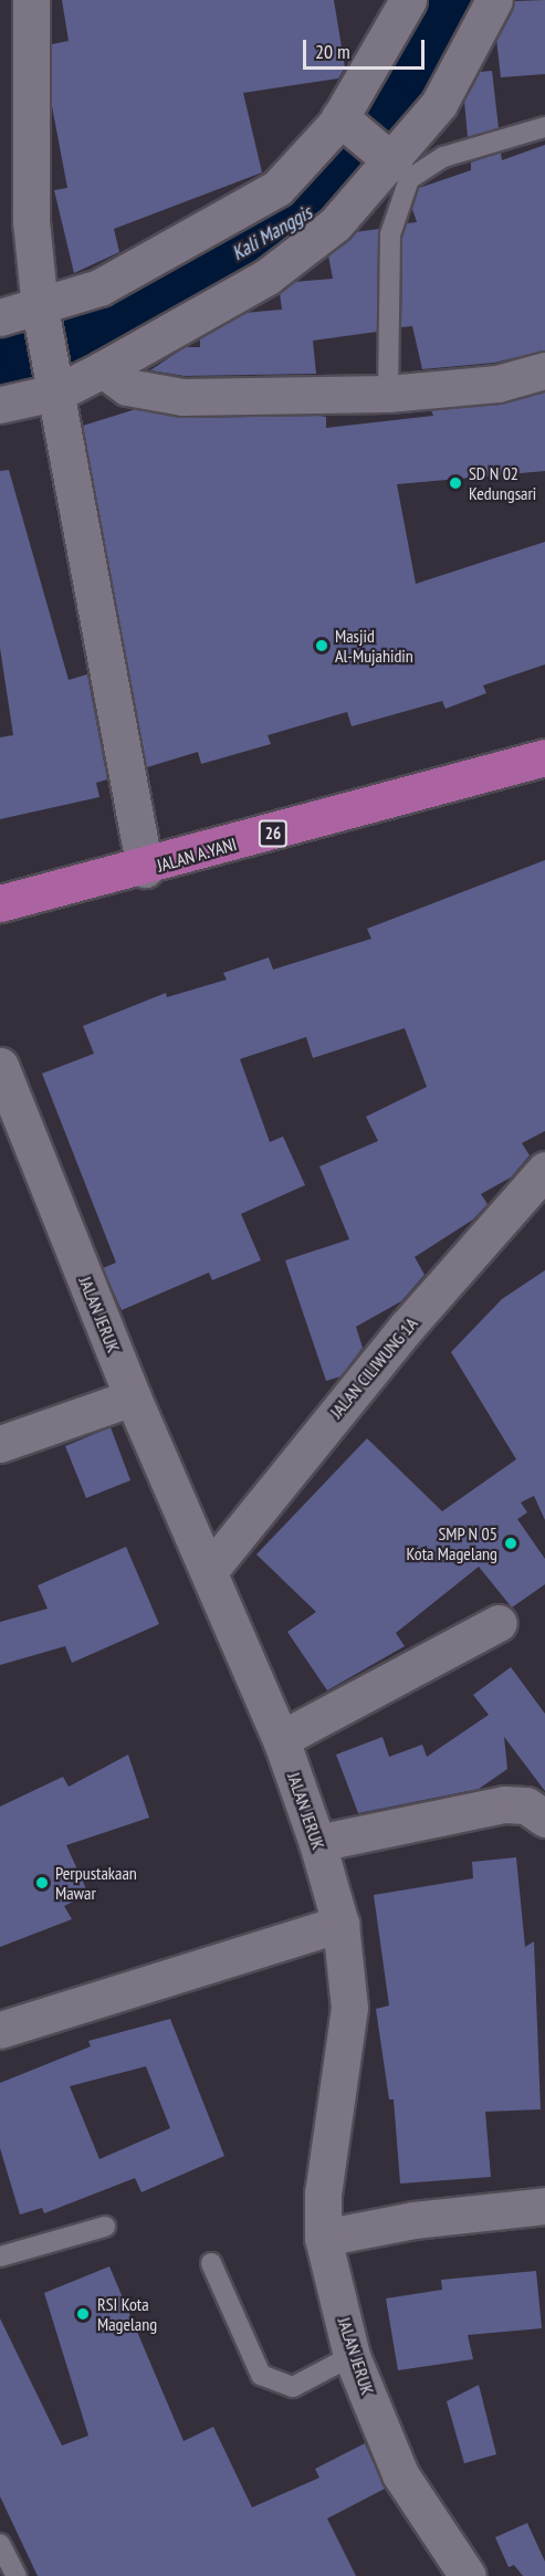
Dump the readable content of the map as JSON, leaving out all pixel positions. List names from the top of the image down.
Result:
{
  "streets": {
    "highway": ["26", "JALAN A.YANI"],
    "street": ["JALAN JERUK", "JALAN CILIWUNG 1A"]
  },
  "crossings": [
    ["JALAN JERUK", "JALAN CILIWUNG 1A"]
  ],
  "water": ["Kali Manggis"],
  "places": [
    "SD N 02 Kedungsari",
    "Masjid Al-Mujahidin",
    "SMP N 05 Kota Magelang",
    "Perpustakaan Mawar",
    "RSI Kota Magelang"
  ],
  "scale_bar": "20 m"
}
